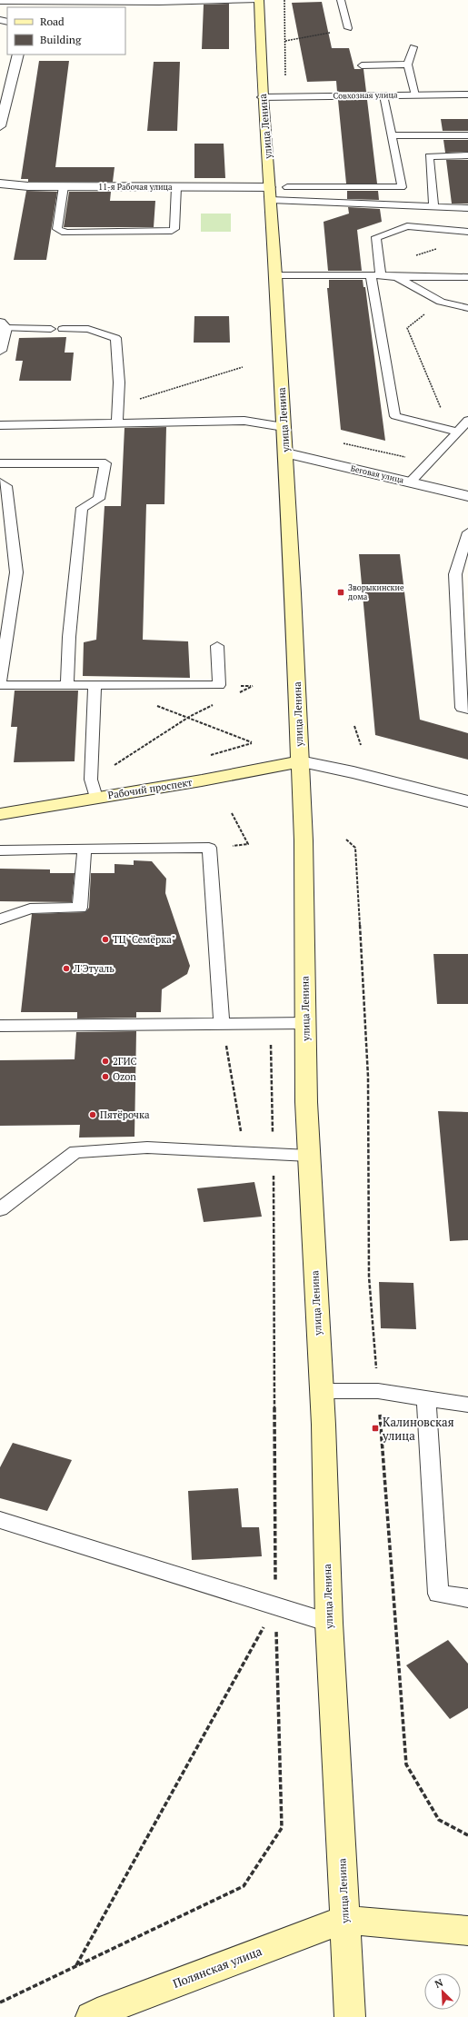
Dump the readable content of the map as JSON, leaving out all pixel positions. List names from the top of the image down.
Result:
{
  "streets": {
    "main road": ["улица Ленина", "Рабочий проспект", "Полянская улица"],
    "street": ["Совхозная улица", "11-я Рабочая улица", "Беговая улица"]
  },
  "crossings": [
    ["Совхозная улица", "улица Ленина"],
    ["улица Ленина", "11-я Рабочая улица"],
    ["улица Ленина", "Беговая улица"],
    ["улица Ленина", "Рабочий проспект"],
    ["улица Ленина", "Полянская улица"]
  ],
  "places": {
    "transit": ["Зворыкинские дома", "Калиновская улица"],
    "other": [
      "ТЦ \"Семёрка\"",
      "Л'Этуаль",
      "2ГИС",
      "Ozon",
      "Пятёрочка"
    ]
  },
  "legend": ["Road", "Building"],
  "north": "top left"
}
